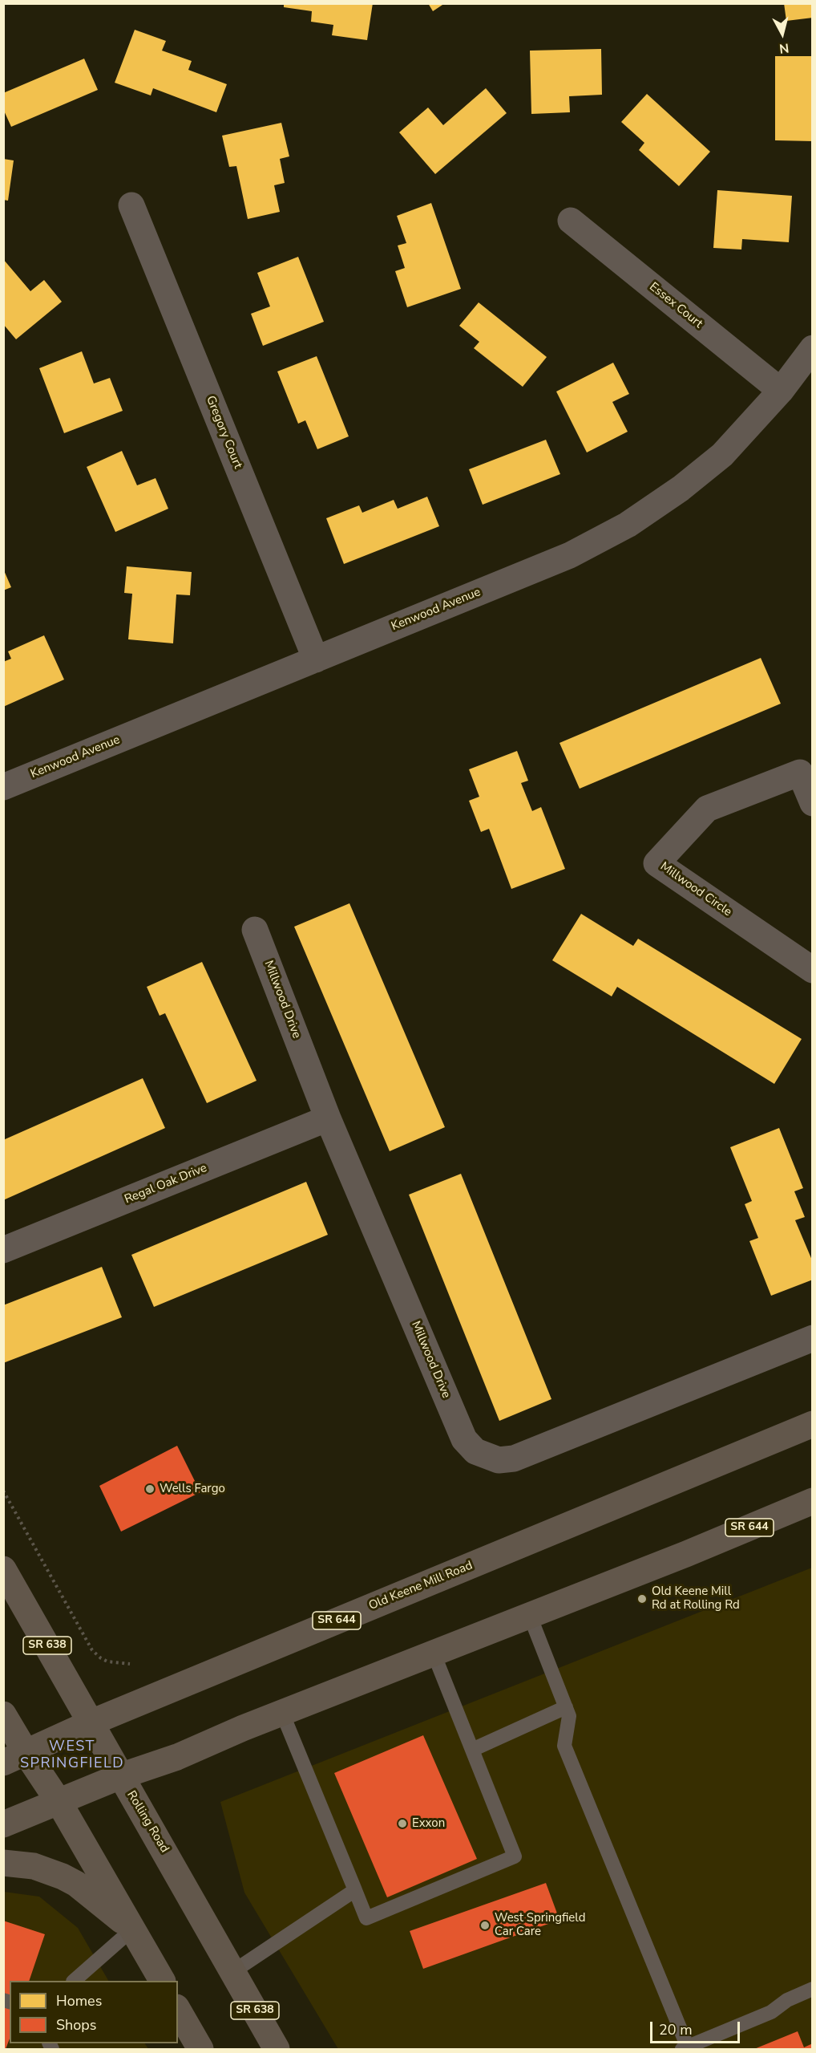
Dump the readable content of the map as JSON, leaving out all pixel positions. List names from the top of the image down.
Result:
{
  "streets": {
    "main road": [
      "SR 644",
      "Old Keene Mill Road",
      "SR 638",
      "Rolling Road"
    ],
    "street": [
      "Essex Court",
      "Gregory Court",
      "Kenwood Avenue",
      "Millwood Circle",
      "Millwood Drive",
      "Regal Oak Drive"
    ]
  },
  "crossings": [
    ["Essex Court", "Kenwood Avenue"],
    ["Gregory Court", "Kenwood Avenue"],
    ["Millwood Drive", "Regal Oak Drive"],
    ["SR 644", "Rolling Road"],
    ["Old Keene Mill Road", "Rolling Road"]
  ],
  "districts": ["WEST SPRINGFIELD"],
  "places": [
    "Wells Fargo",
    "Old Keene Mill Rd at Rolling Rd",
    "Exxon",
    "West Springfield Car Care"
  ],
  "legend": ["Homes", "Shops"],
  "scale_bar": "20 m",
  "north": "bottom"
}
